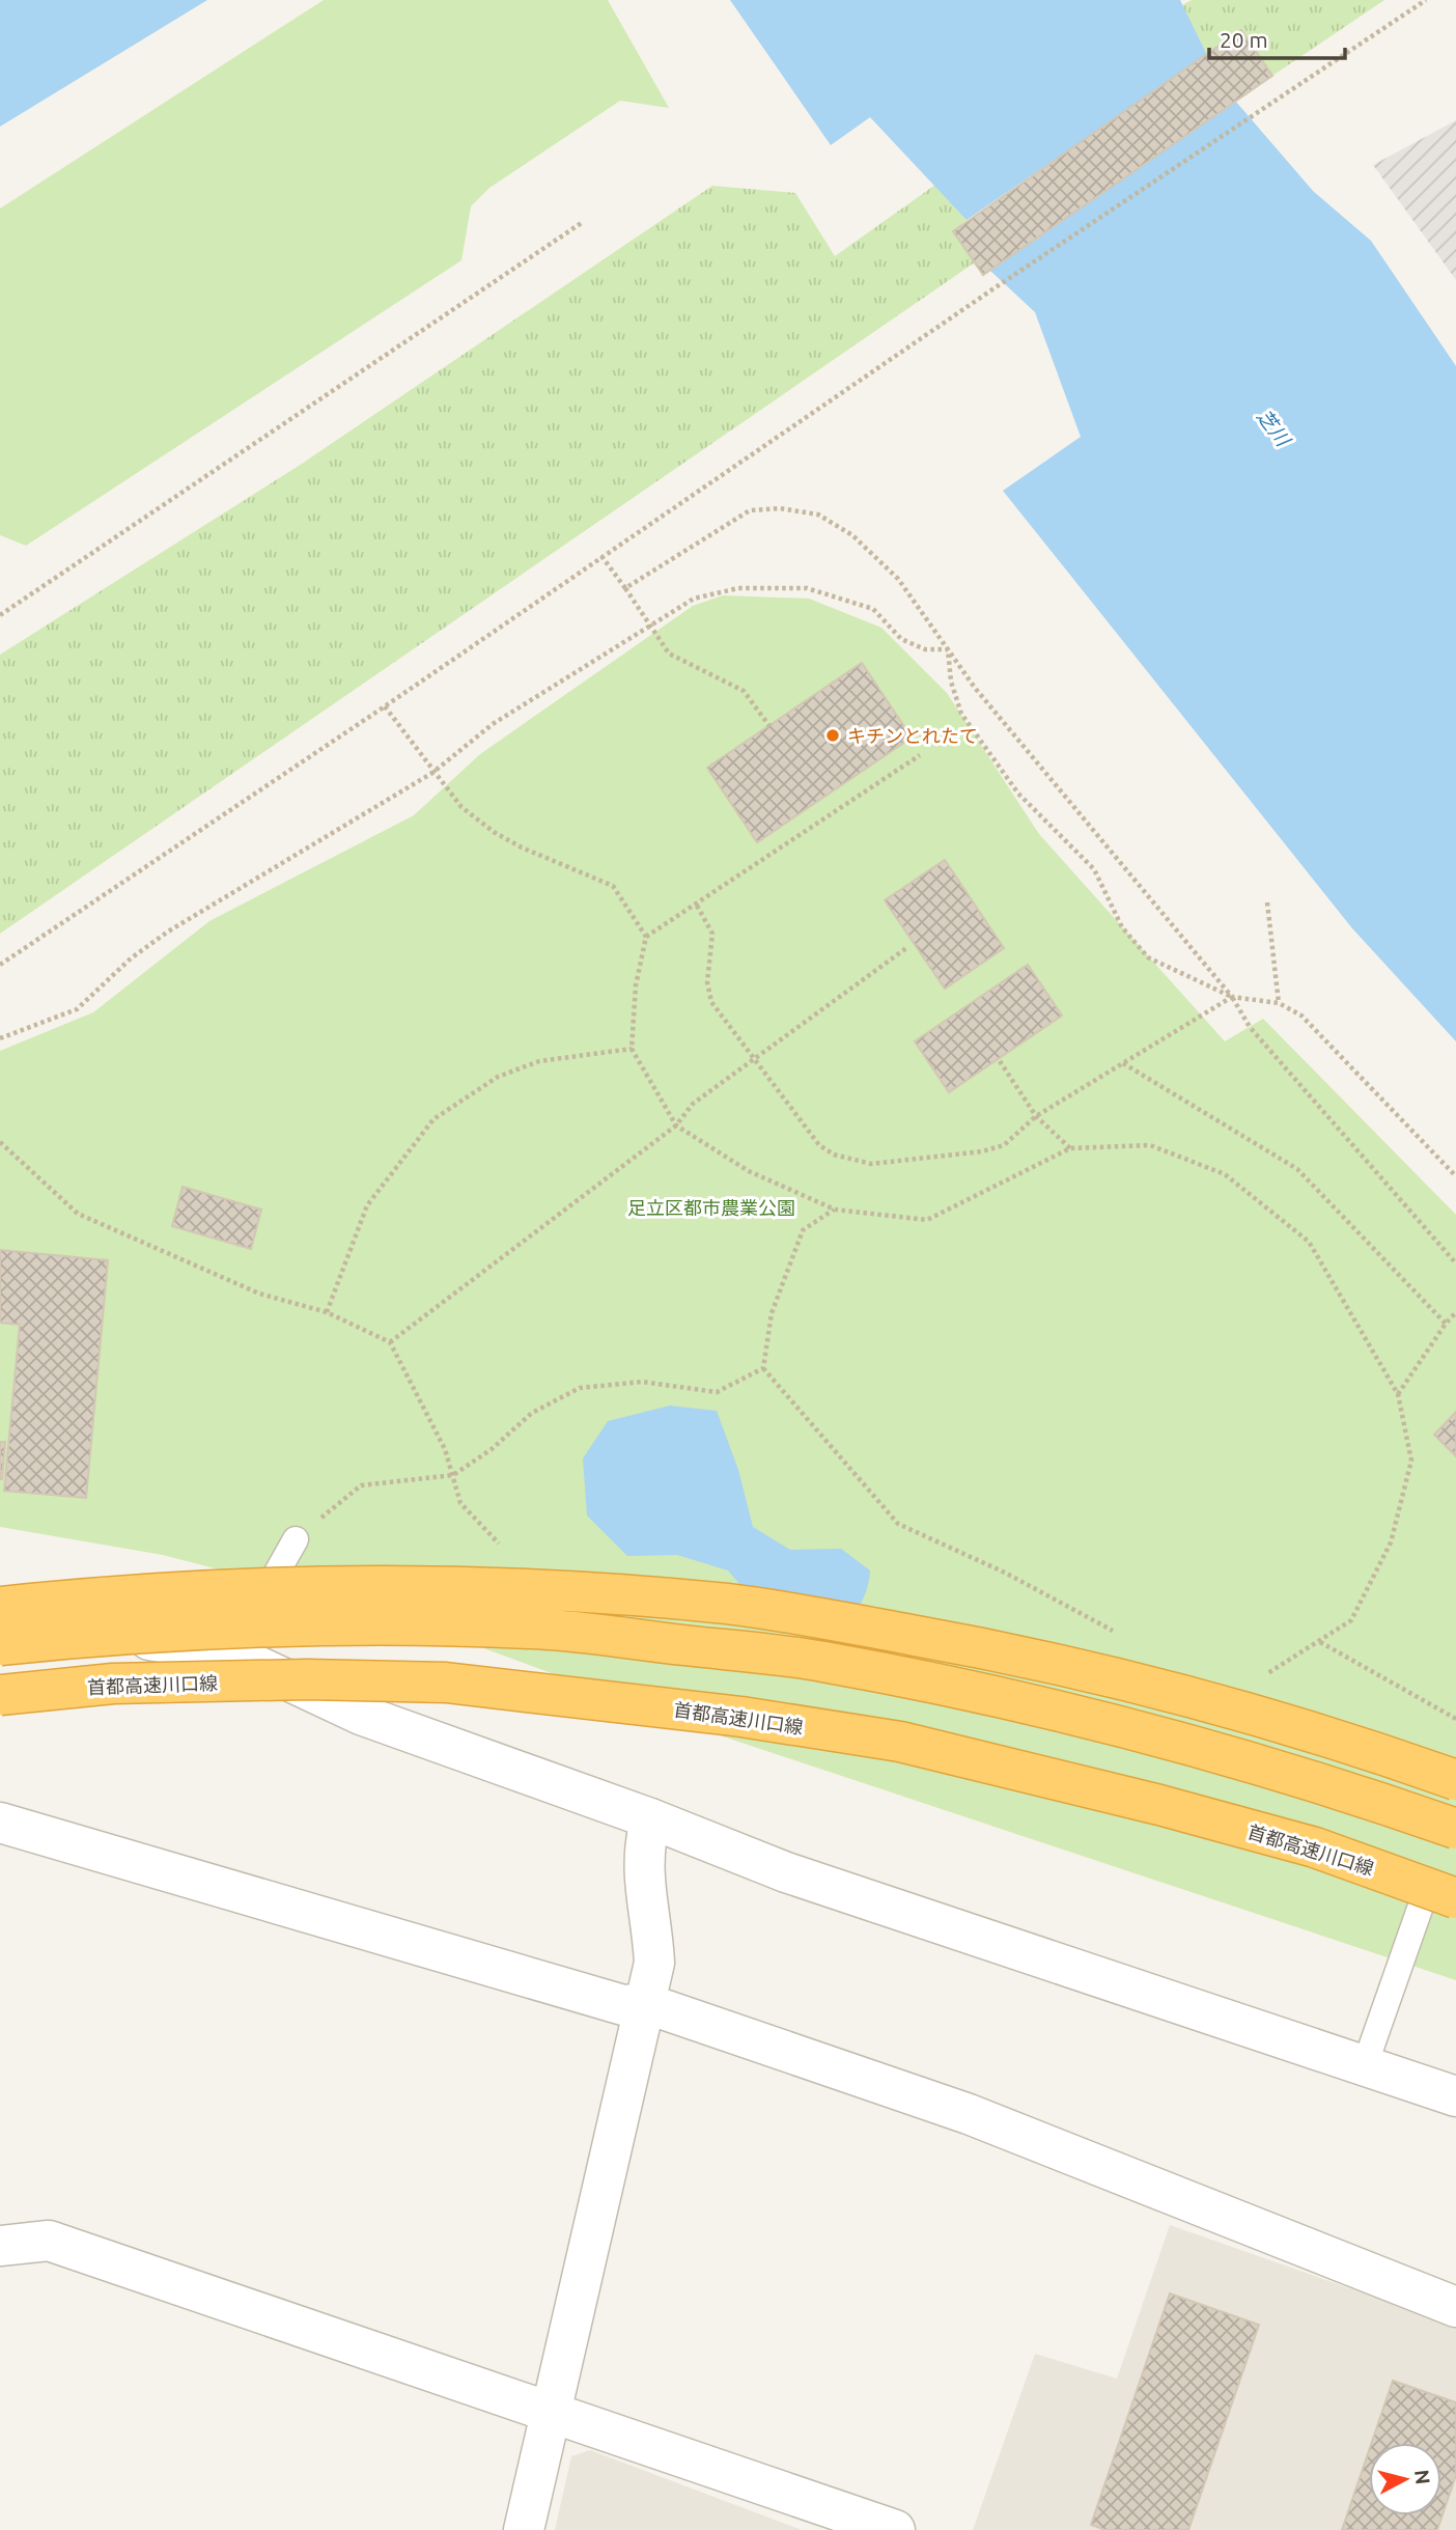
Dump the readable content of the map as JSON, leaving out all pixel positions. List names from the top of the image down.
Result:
{
  "streets": {
    "highway": ["首都高速川口線"]
  },
  "water": ["芝川"],
  "parks": ["足立区都市農業公園"],
  "places": ["キチンとれたて"],
  "scale_bar": "20 m",
  "north": "right"
}
